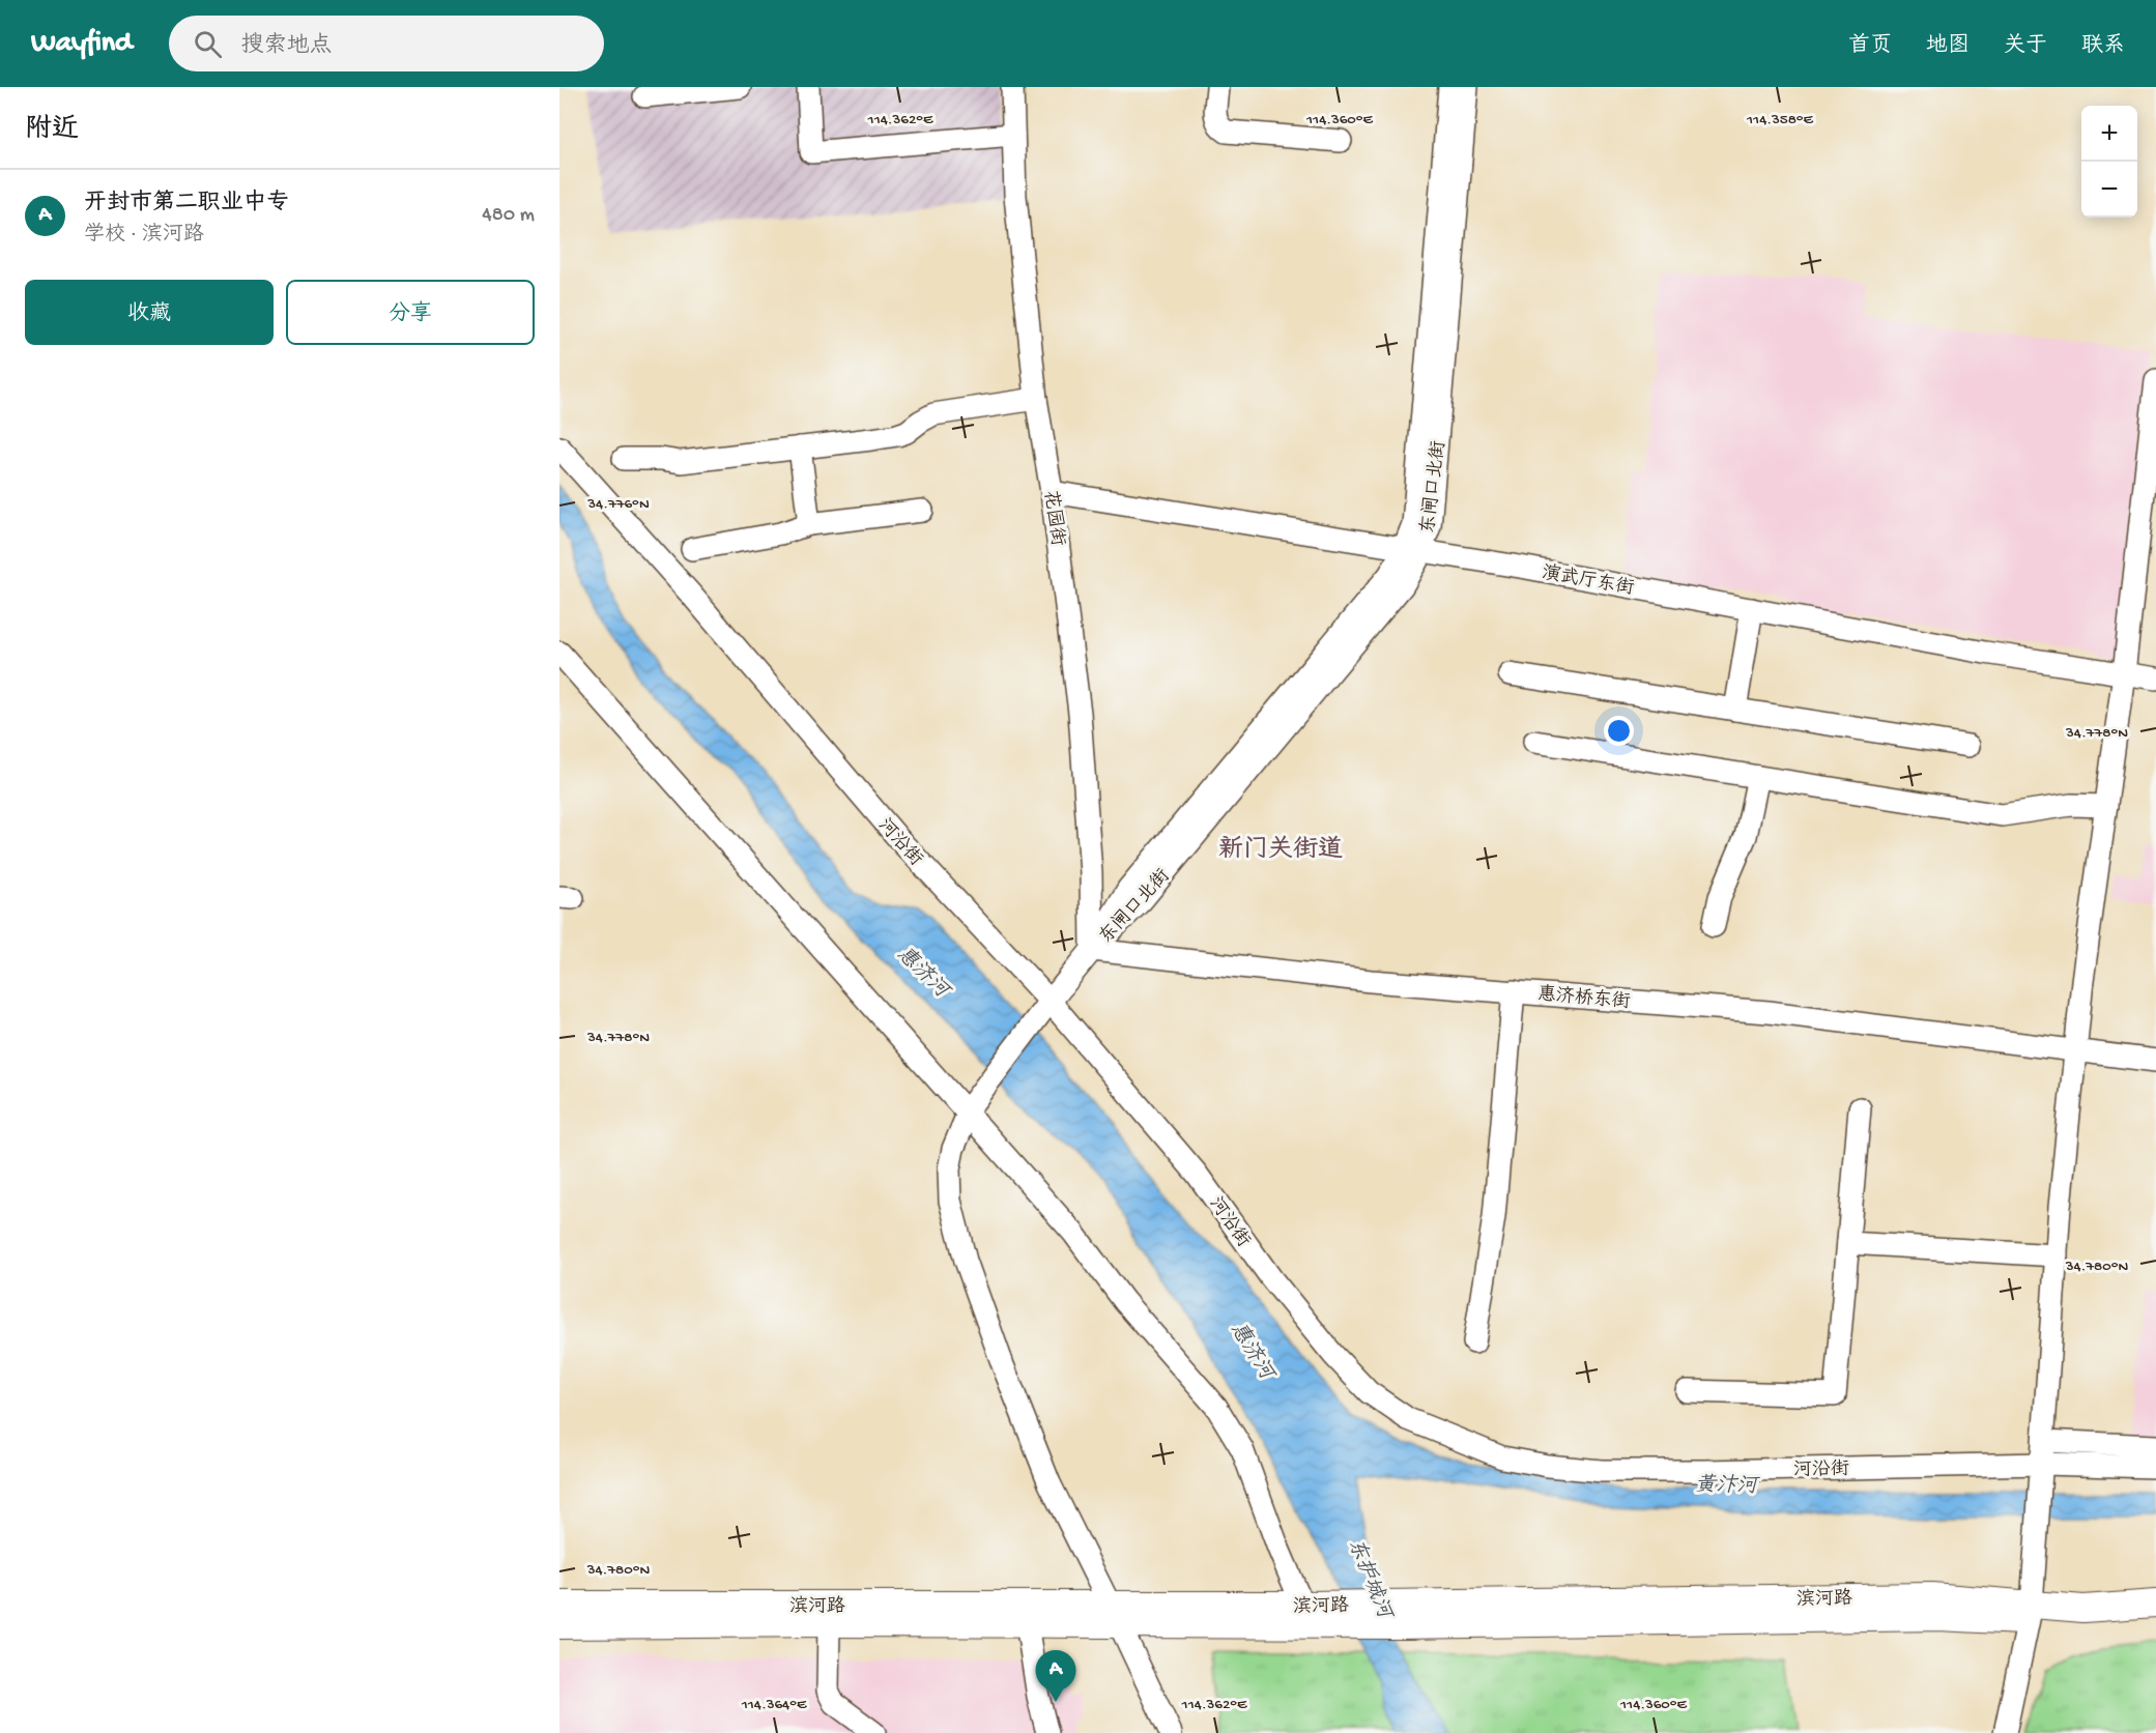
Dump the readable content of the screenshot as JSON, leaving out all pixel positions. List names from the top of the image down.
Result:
{
  "streets": {
    "main road": ["滨河路"],
    "street": [
      "东闸口北街",
      "花园街",
      "演武厅东街",
      "河沿街",
      "惠济桥东街"
    ]
  },
  "crossings": [
    ["东闸口北街", "花园街"],
    ["东闸口北街", "演武厅东街"],
    ["东闸口北街", "河沿街"],
    ["东闸口北街", "惠济桥东街"],
    ["东闸口北街", "滨河路"],
    ["花园街", "演武厅东街"],
    ["花园街", "惠济桥东街"]
  ],
  "districts": ["新门关街道"],
  "water": ["惠济河", "黄汴河", "东护城河"],
  "page": {
    "header": "Wayfind",
    "search": "搜索地点",
    "nav": [
      "首页",
      "地图",
      "关于",
      "联系"
    ],
    "heading": "附近",
    "map_buttons": ["+", "−"],
    "list": [
      {
        "mark": "A",
        "name": "开封市第二职业中专",
        "note": "学校 · 滨河路",
        "value": "480 m"
      }
    ],
    "buttons": ["收藏", "分享"],
    "pins": "A"
  },
  "coordinates": [
    "114.362°E",
    "114.360°E",
    "114.358°E",
    "34.776°N",
    "34.778°N",
    "34.780°N",
    "114.364°E"
  ]
}
